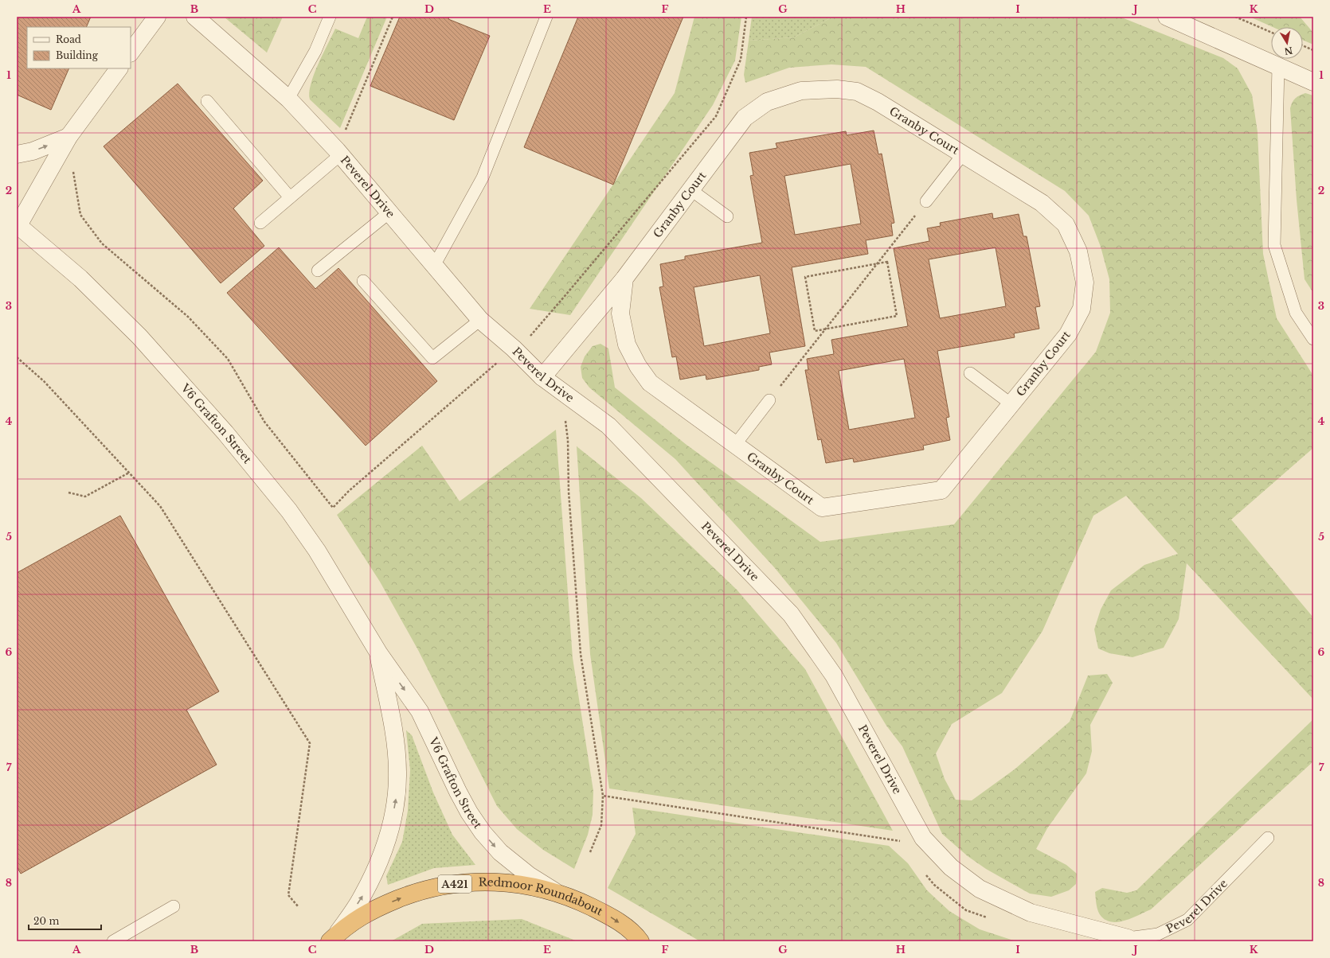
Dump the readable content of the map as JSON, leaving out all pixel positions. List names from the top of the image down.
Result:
{
  "streets": {
    "highway": ["A421", "Redmoor Roundabout"],
    "street": ["Granby Court", "Peverel Drive", "V6 Grafton Street"]
  },
  "crossings": [
    ["Granby Court", "Peverel Drive"],
    ["V6 Grafton Street", "Redmoor Roundabout"]
  ],
  "one_way": ["Redmoor Roundabout"],
  "legend": ["Road", "Building"],
  "scale_bar": "20 m",
  "north": "bottom",
  "grid": {
    "columns": [
      "A",
      "B",
      "C",
      "D",
      "E",
      "F",
      "G",
      "H",
      "I",
      "J",
      "K"
    ],
    "rows": [
      "1",
      "2",
      "3",
      "4",
      "5",
      "6",
      "7",
      "8"
    ]
  }
}
